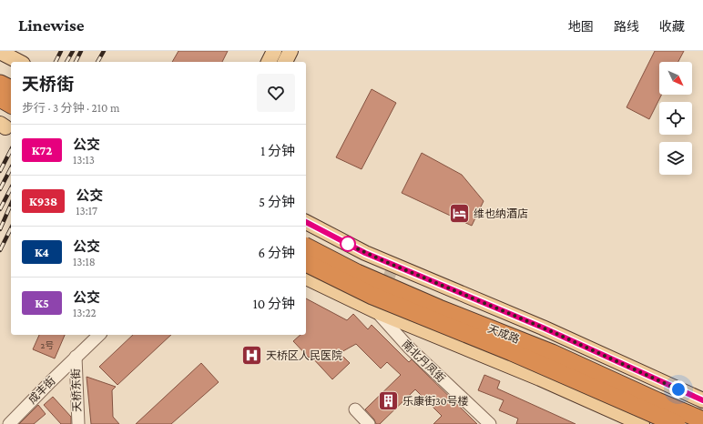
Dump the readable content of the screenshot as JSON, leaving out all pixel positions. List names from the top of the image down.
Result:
{
  "streets": {
    "highway": ["天成路"],
    "street": ["南北丹凤街", "成丰街", "天桥东街"]
  },
  "crossings": [
    ["成丰街", "天桥东街"]
  ],
  "places": {
    "hotel": ["维也纳酒店"],
    "hospital": ["天桥区人民医院"],
    "building": ["乐康街30号楼"]
  },
  "lines": ["bus line K72"],
  "house_numbers": ["2号"],
  "north": "bottom right",
  "page": {
    "header": "Linewise",
    "nav": ["地图", "路线", "收藏"],
    "heading": ["天桥街", "步行 · 3 分钟 · 210 m"],
    "list": [
      {
        "mark": "K72",
        "name": "公交",
        "note": "13:13",
        "value": "1 分钟"
      },
      {
        "mark": "K938",
        "name": "公交",
        "note": "13:17",
        "value": "5 分钟"
      },
      {
        "mark": "K4",
        "name": "公交",
        "note": "13:18",
        "value": "6 分钟"
      },
      {
        "mark": "K5",
        "name": "公交",
        "note": "13:22",
        "value": "10 分钟"
      }
    ]
  }
}
